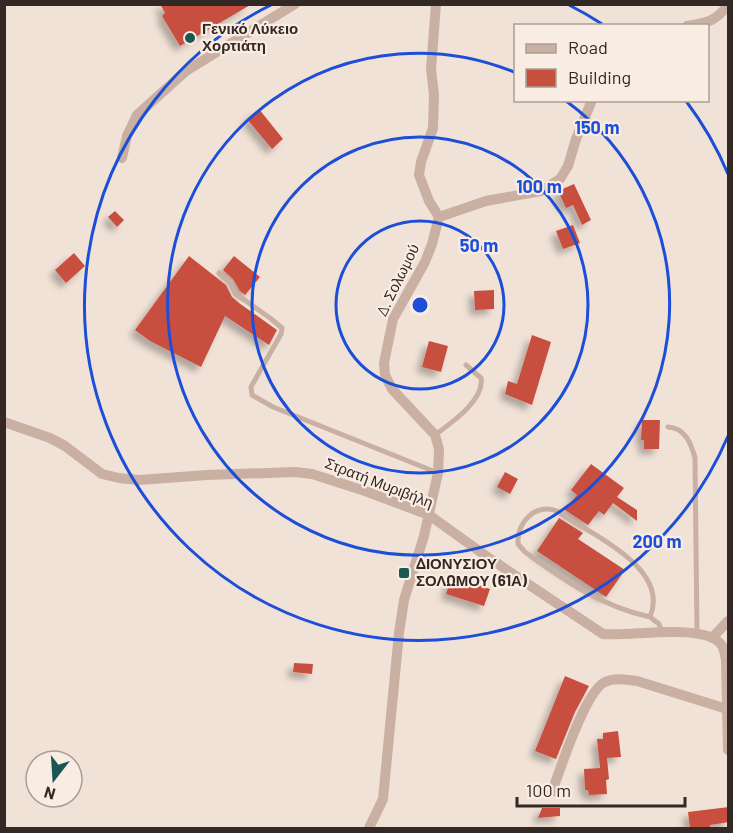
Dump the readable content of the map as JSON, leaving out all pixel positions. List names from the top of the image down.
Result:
{
  "streets": {
    "street": ["Δ. Σολωμού", "Στρατή Μυριβήλη"]
  },
  "places": {
    "other": ["Γενικό Λύκειο Χορτιάτη"],
    "transit": ["ΔΙΟΝΥΣΙΟΥ ΣΟΛΩΜΟΥ (61Α)"]
  },
  "legend": ["Road", "Building"],
  "scale_bar": "100 m",
  "north": "bottom",
  "rings": [
    "150 m",
    "100 m",
    "50 m",
    "200 m"
  ]
}
